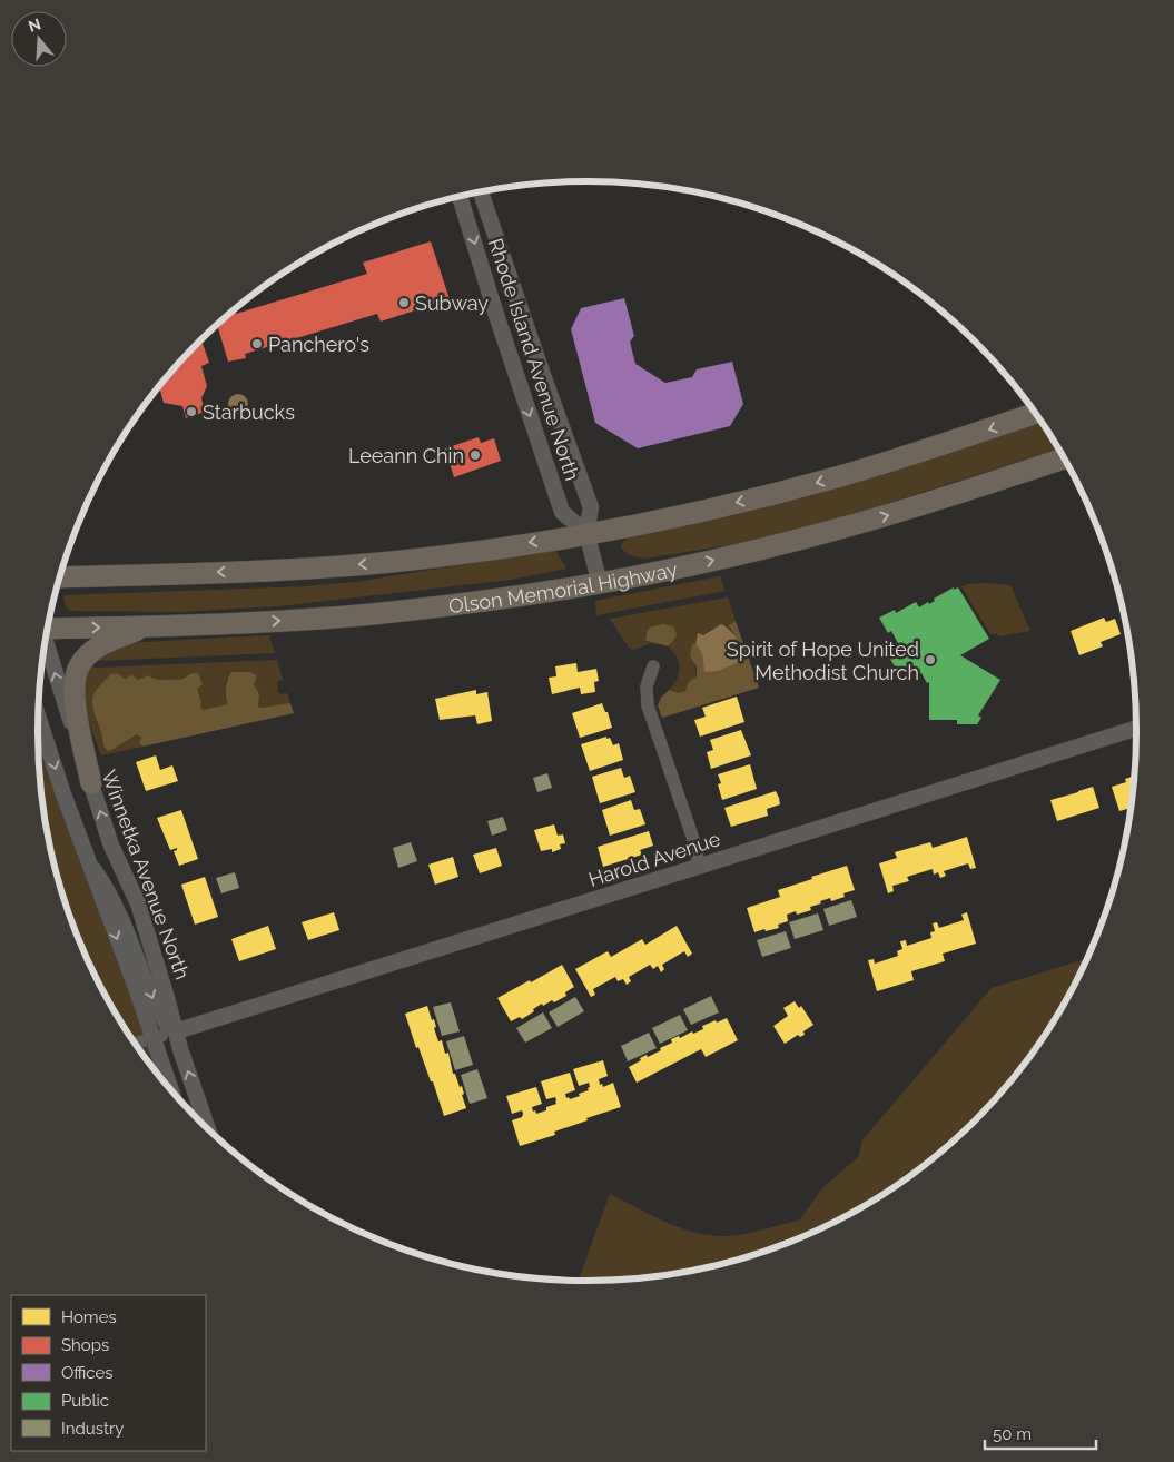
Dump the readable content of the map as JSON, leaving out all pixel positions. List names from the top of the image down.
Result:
{
  "streets": {
    "highway": ["Olson Memorial Highway"],
    "street": ["Rhode Island Avenue North", "Harold Avenue", "Winnetka Avenue North"]
  },
  "crossings": [
    ["Rhode Island Avenue North", "Olson Memorial Highway"],
    ["Harold Avenue", "Winnetka Avenue North"]
  ],
  "places": [
    "Subway",
    "Panchero's",
    "Starbucks",
    "Leeann Chin",
    "Spirit of Hope United Methodist Church"
  ],
  "legend": [
    "Homes",
    "Shops",
    "Offices",
    "Public",
    "Industry"
  ],
  "scale_bar": "50 m",
  "north": "top"
}
